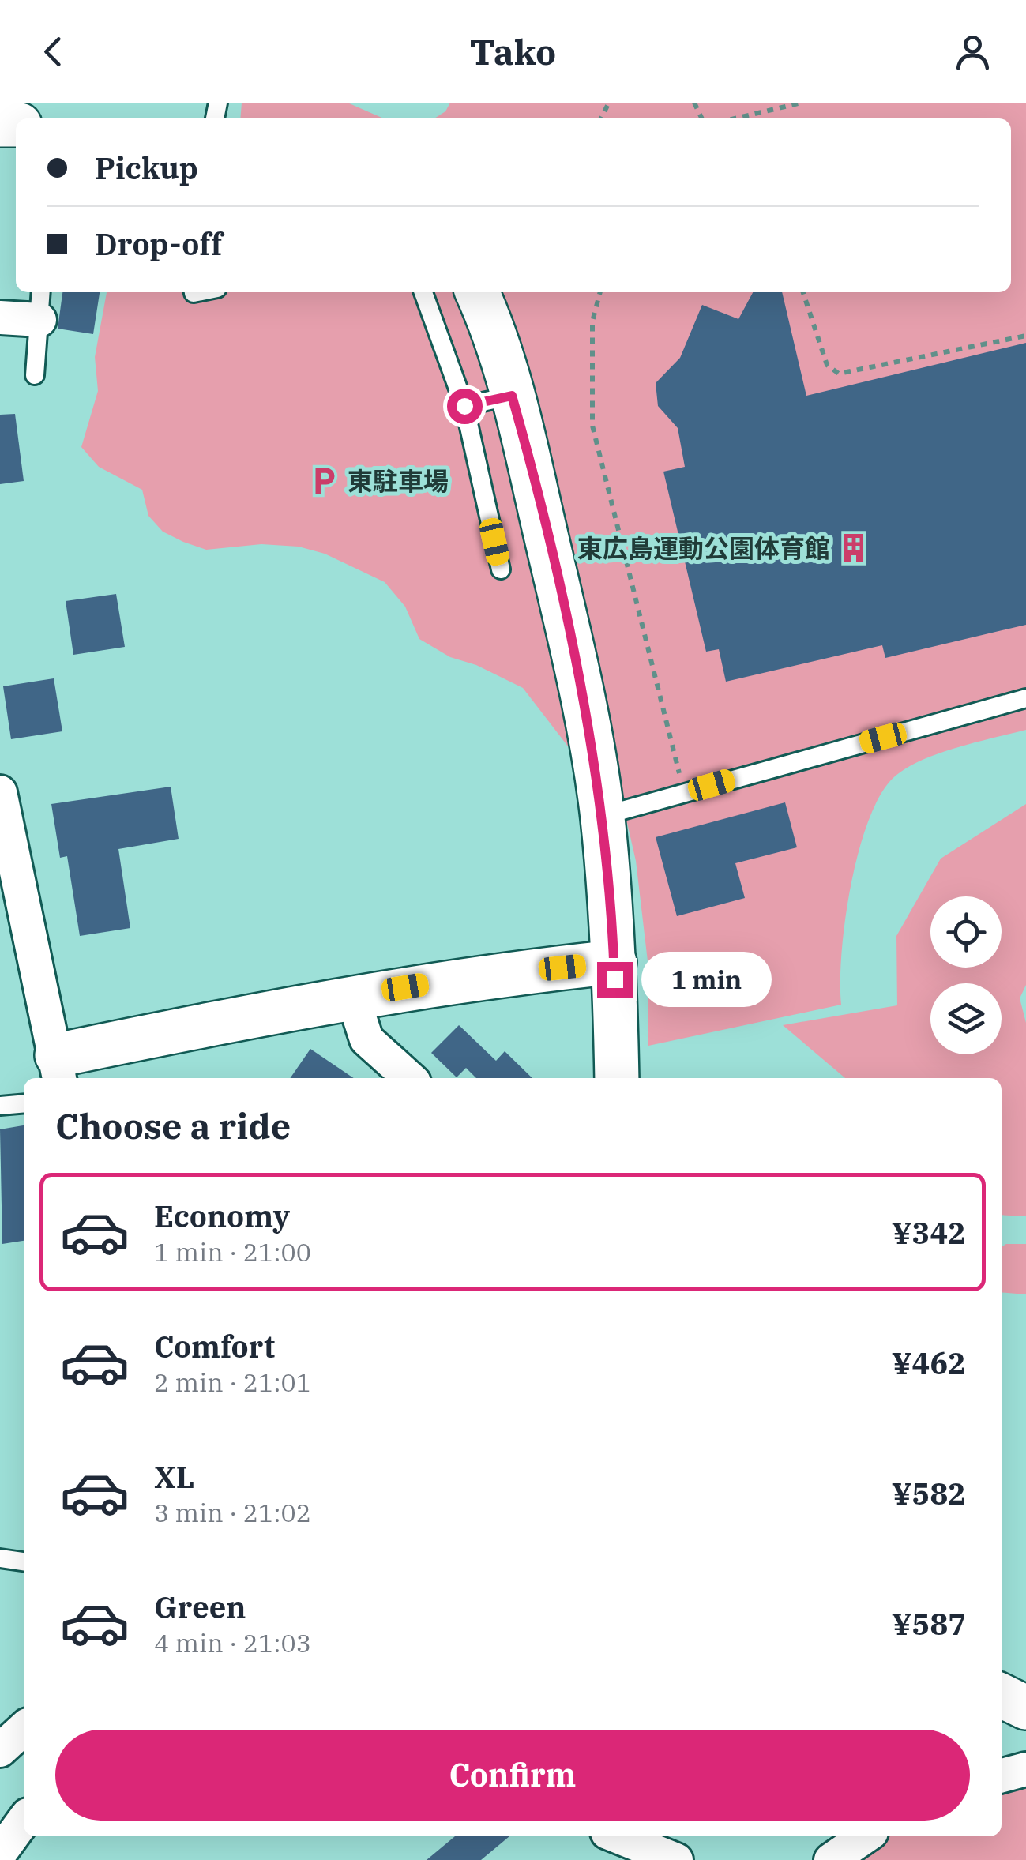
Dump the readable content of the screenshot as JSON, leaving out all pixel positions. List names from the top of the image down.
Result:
{
  "places": {
    "parking": ["東駐車場"],
    "building": ["東広島運動公園体育館"]
  },
  "page": {
    "header": "Tako",
    "banner": ["Pickup", "Drop-off"],
    "bubble": "1 min",
    "heading": "Choose a ride",
    "list": [
      {
        "name": "Economy",
        "note": "1 min · 21:00",
        "value": "¥342"
      },
      {
        "name": "Comfort",
        "note": "2 min · 21:01",
        "value": "¥462"
      },
      {
        "name": "XL",
        "note": "3 min · 21:02",
        "value": "¥582"
      },
      {
        "name": "Green",
        "note": "4 min · 21:03",
        "value": "¥587"
      }
    ],
    "buttons": "Confirm"
  }
}
